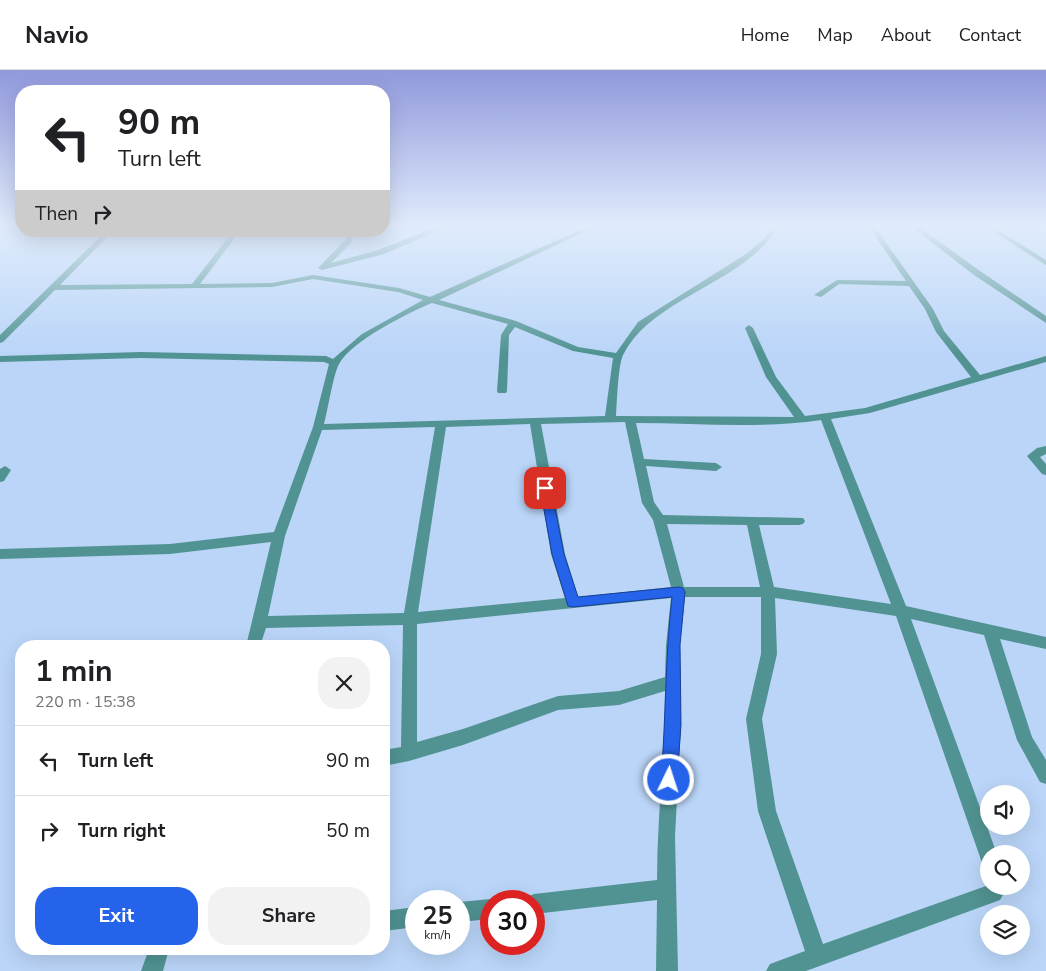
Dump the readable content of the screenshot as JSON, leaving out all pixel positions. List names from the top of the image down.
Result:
{
  "page": {
    "header": "Navio",
    "nav": [
      "Home",
      "Map",
      "About",
      "Contact"
    ],
    "turn": ["90 m", "Turn left"],
    "then": "Then",
    "heading": ["1 min", "220 m · 15:38"],
    "list": [
      {
        "name": "Turn left",
        "value": "90 m"
      },
      {
        "name": "Turn right",
        "value": "50 m"
      }
    ],
    "buttons": ["Exit", "Share"],
    "speed": "25 km/h",
    "limit": "30"
  }
}
